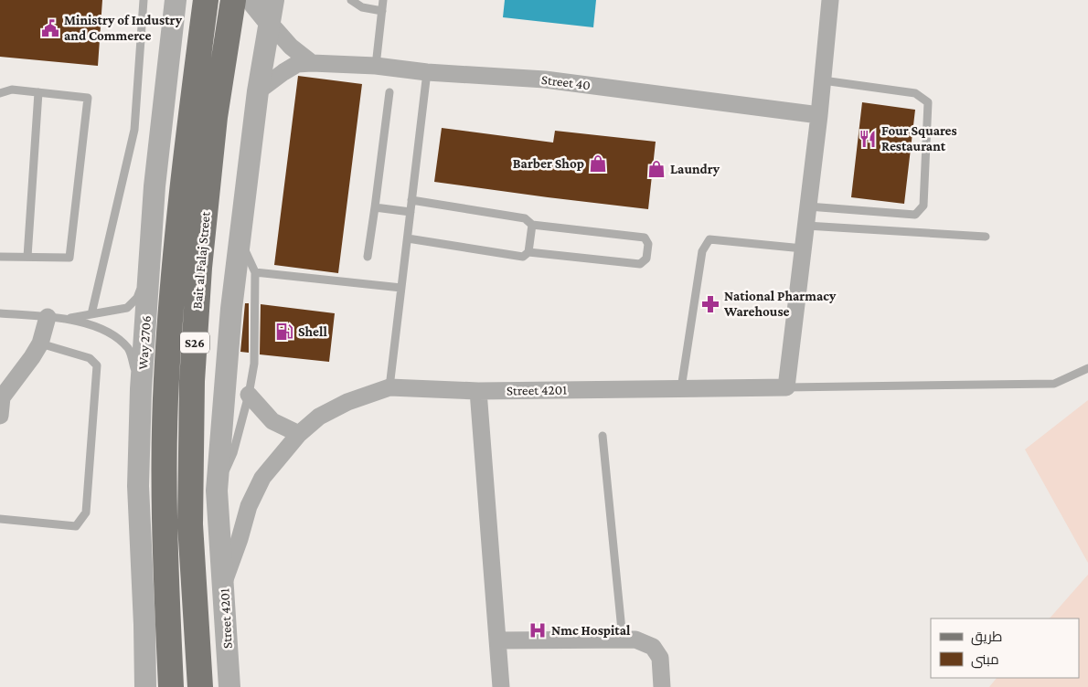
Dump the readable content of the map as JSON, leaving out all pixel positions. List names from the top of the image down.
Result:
{
  "streets": {
    "main road": ["Bait al Falaj Street", "S26"],
    "street": ["Street 40", "Way 2706", "Street 4201"]
  },
  "places": {
    "public building": ["Ministry of Industry and Commerce"],
    "restaurant": ["Four Squares Restaurant"],
    "shop": ["Barber Shop", "Laundry"],
    "pharmacy": ["National Pharmacy Warehouse"],
    "fuel station": ["Shell"],
    "hospital": ["Nmc Hospital"]
  },
  "legend": ["طريق", "مبنى"]
}
